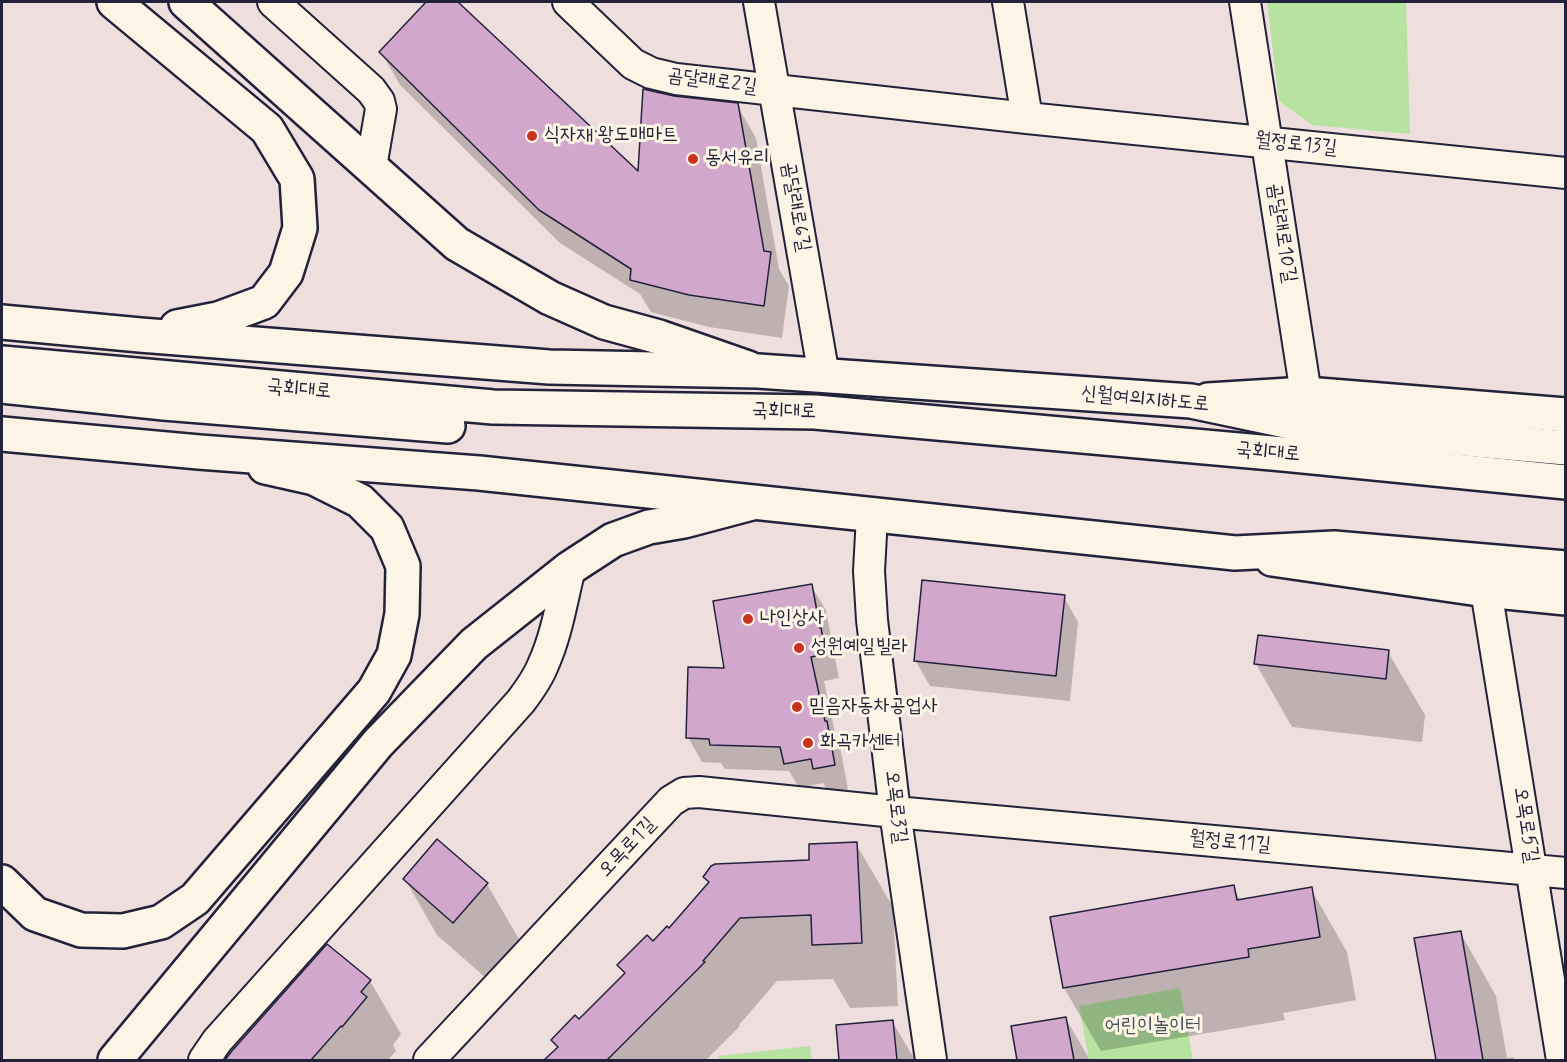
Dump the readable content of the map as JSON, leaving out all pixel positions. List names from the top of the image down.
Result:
{
  "streets": {
    "main road": ["국회대로", "신월여의지하도로"],
    "street": [
      "곰달래로2길",
      "월정로13길",
      "곰달래로6길",
      "곰달래로10길",
      "오목로3길",
      "오목로5길",
      "월정로11길",
      "오목로1길"
    ]
  },
  "crossings": [
    ["곰달래로2길", "월정로13길"],
    ["곰달래로2길", "곰달래로6길"],
    ["월정로13길", "곰달래로6길"],
    ["월정로13길", "곰달래로10길"],
    ["곰달래로6길", "신월여의지하도로"],
    ["오목로3길", "월정로11길"],
    ["오목로3길", "오목로1길"],
    ["오목로5길", "월정로11길"],
    ["월정로11길", "오목로1길"]
  ],
  "parks": ["어린이놀이터"],
  "places": [
    "식자재 왕도매마트",
    "동서유리",
    "나인상사",
    "성원예일빌라",
    "믿음자동차공업사",
    "화곡카센터"
  ]
}
